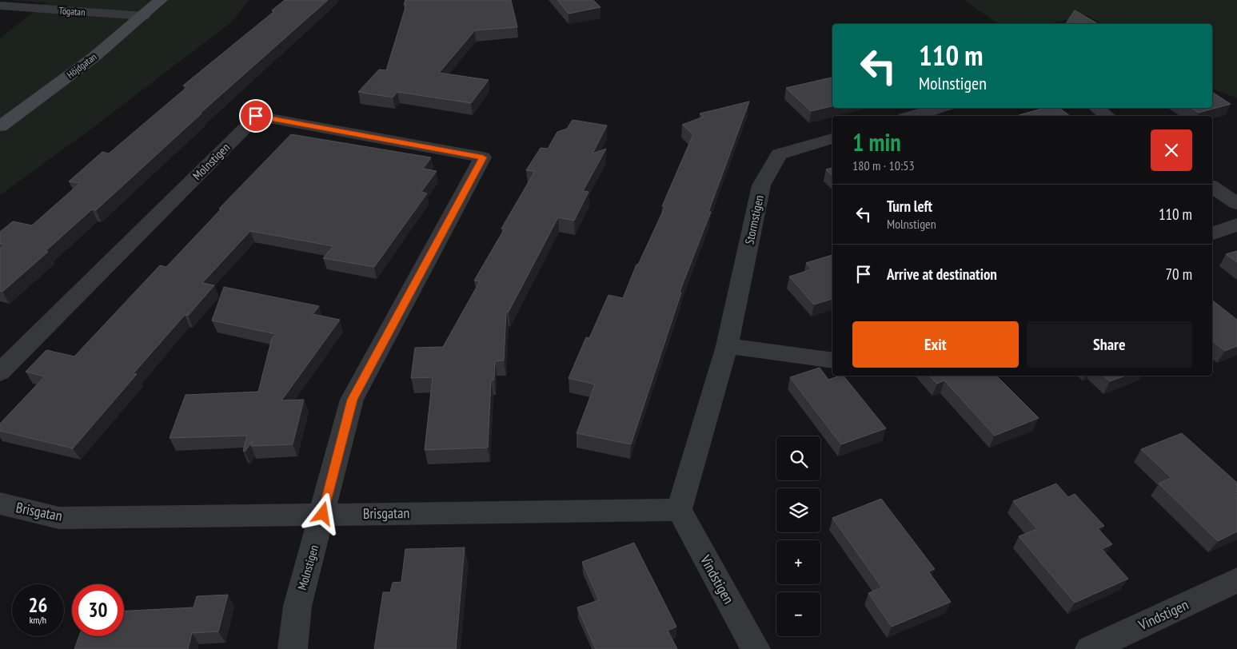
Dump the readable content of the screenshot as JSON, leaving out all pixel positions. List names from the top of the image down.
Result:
{
  "streets": {
    "street": [
      "Tögatan",
      "Höjdgatan",
      "Molnstigen",
      "Stormstigen",
      "Brisgatan",
      "Vindstigen"
    ]
  },
  "crossings": [
    ["Tögatan", "Höjdgatan"],
    ["Molnstigen", "Brisgatan"],
    ["Stormstigen", "Brisgatan"],
    ["Stormstigen", "Vindstigen"],
    ["Brisgatan", "Vindstigen"]
  ],
  "page": {
    "turn": ["110 m", "Molnstigen"],
    "heading": ["1 min", "180 m · 10:53"],
    "list": [
      {
        "name": "Turn left",
        "note": "Molnstigen",
        "value": "110 m"
      },
      {
        "name": "Arrive at destination",
        "value": "70 m"
      }
    ],
    "buttons": ["Exit", "Share"],
    "map_buttons": ["+", "−"],
    "speed": "26 km/h",
    "limit": "30"
  }
}
